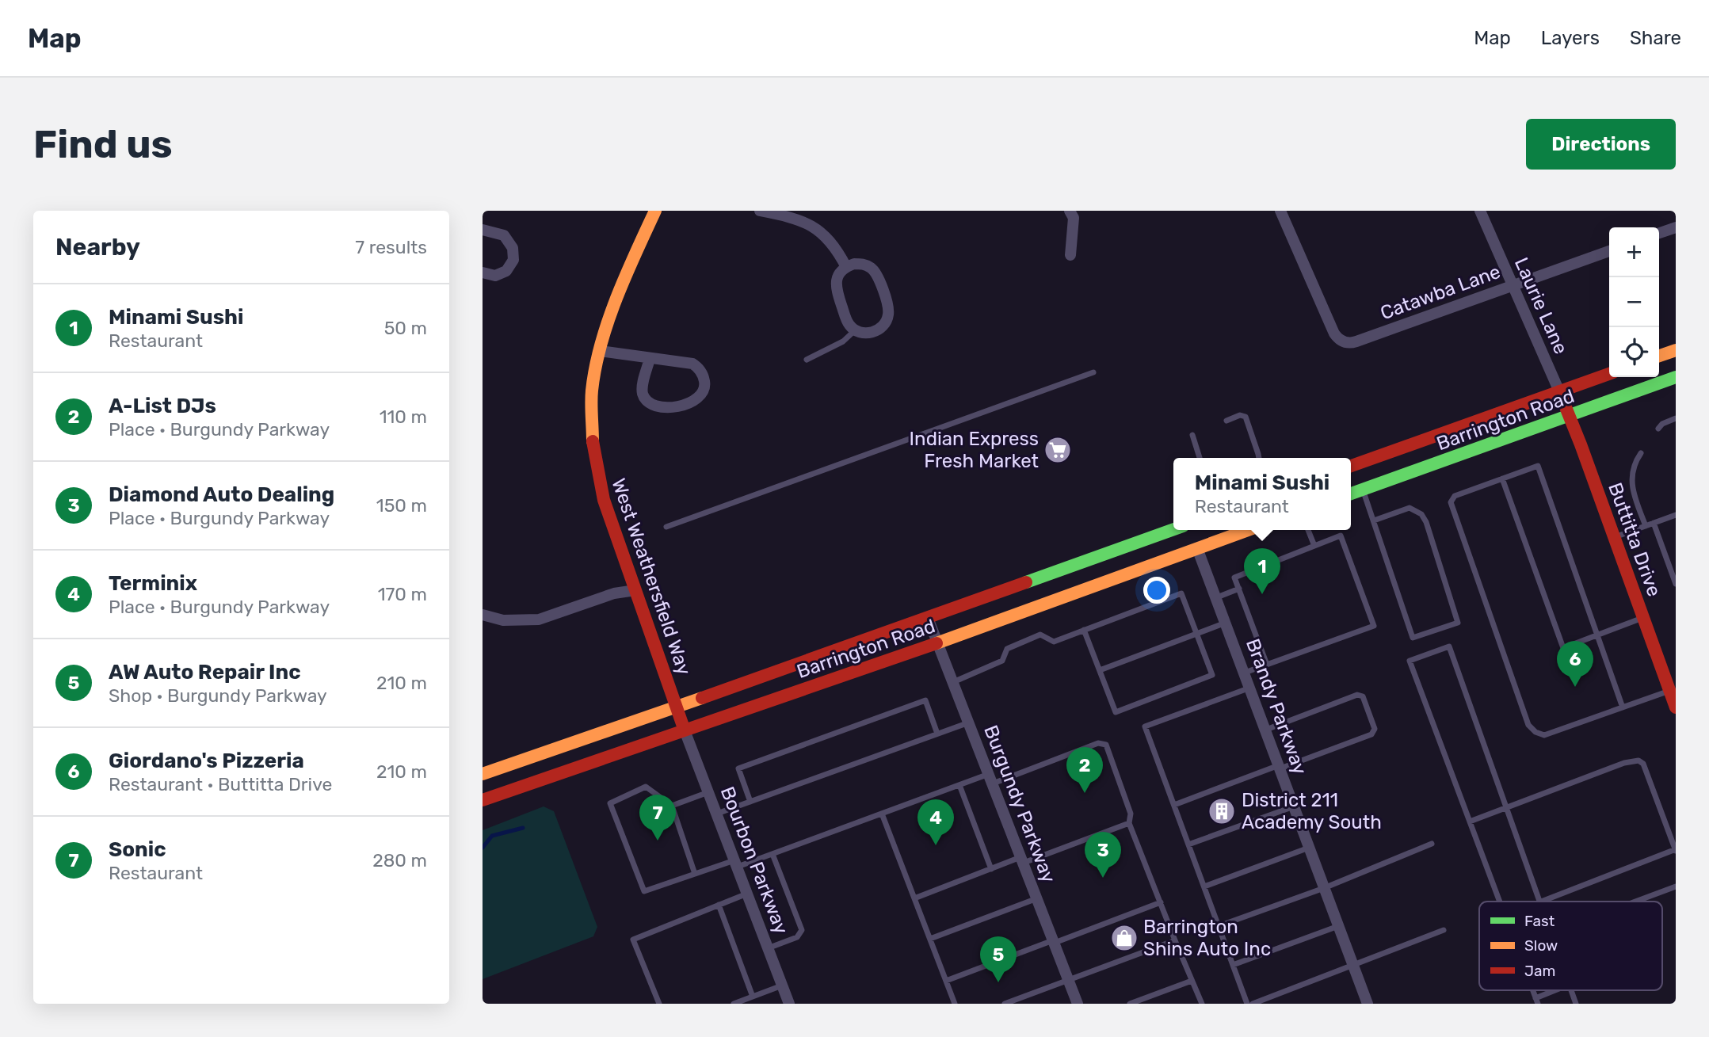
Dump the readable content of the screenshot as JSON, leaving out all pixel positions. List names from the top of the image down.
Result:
{
  "streets": {
    "main road": [
      "Laurie Lane",
      "Barrington Road",
      "Buttitta Drive",
      "West Weathersfield Way"
    ],
    "street": [
      "Catawba Lane",
      "Brandy Parkway",
      "Burgundy Parkway",
      "Bourbon Parkway"
    ]
  },
  "crossings": [
    ["Catawba Lane", "Laurie Lane"],
    ["Laurie Lane", "Barrington Road"],
    ["Laurie Lane", "Buttitta Drive"],
    ["Barrington Road", "Buttitta Drive"],
    ["Barrington Road", "West Weathersfield Way"],
    ["Barrington Road", "Brandy Parkway"],
    ["Barrington Road", "Burgundy Parkway"],
    ["Barrington Road", "Bourbon Parkway"],
    ["West Weathersfield Way", "Bourbon Parkway"]
  ],
  "places": {
    "supermarket": ["Indian Express Fresh Market"],
    "building": ["District 211 Academy South"],
    "shop": ["Barrington Shins Auto Inc"]
  },
  "legend": ["Fast", "Slow", "Jam"],
  "page": {
    "header": "Map",
    "nav": ["Map", "Layers", "Share"],
    "buttons": "Directions",
    "title": "Find us",
    "heading": ["Nearby", "7 results"],
    "map_buttons": ["+", "−"],
    "list": [
      {
        "mark": "1",
        "name": "Minami Sushi",
        "note": "Restaurant",
        "value": "50 m"
      },
      {
        "mark": "2",
        "name": "A-List DJs",
        "note": "Place · Burgundy Parkway",
        "value": "110 m"
      },
      {
        "mark": "3",
        "name": "Diamond Auto Dealing",
        "note": "Place · Burgundy Parkway",
        "value": "150 m"
      },
      {
        "mark": "4",
        "name": "Terminix",
        "note": "Place · Burgundy Parkway",
        "value": "170 m"
      },
      {
        "mark": "5",
        "name": "AW Auto Repair Inc",
        "note": "Shop · Burgundy Parkway",
        "value": "210 m"
      },
      {
        "mark": "6",
        "name": "Giordano's Pizzeria",
        "note": "Restaurant · Buttitta Drive",
        "value": "210 m"
      },
      {
        "mark": "7",
        "name": "Sonic",
        "note": "Restaurant",
        "value": "280 m"
      }
    ],
    "popup": ["Minami Sushi", "Restaurant"],
    "pins": [
      "1",
      "6",
      "2",
      "7",
      "4",
      "3",
      "5"
    ]
  }
}
